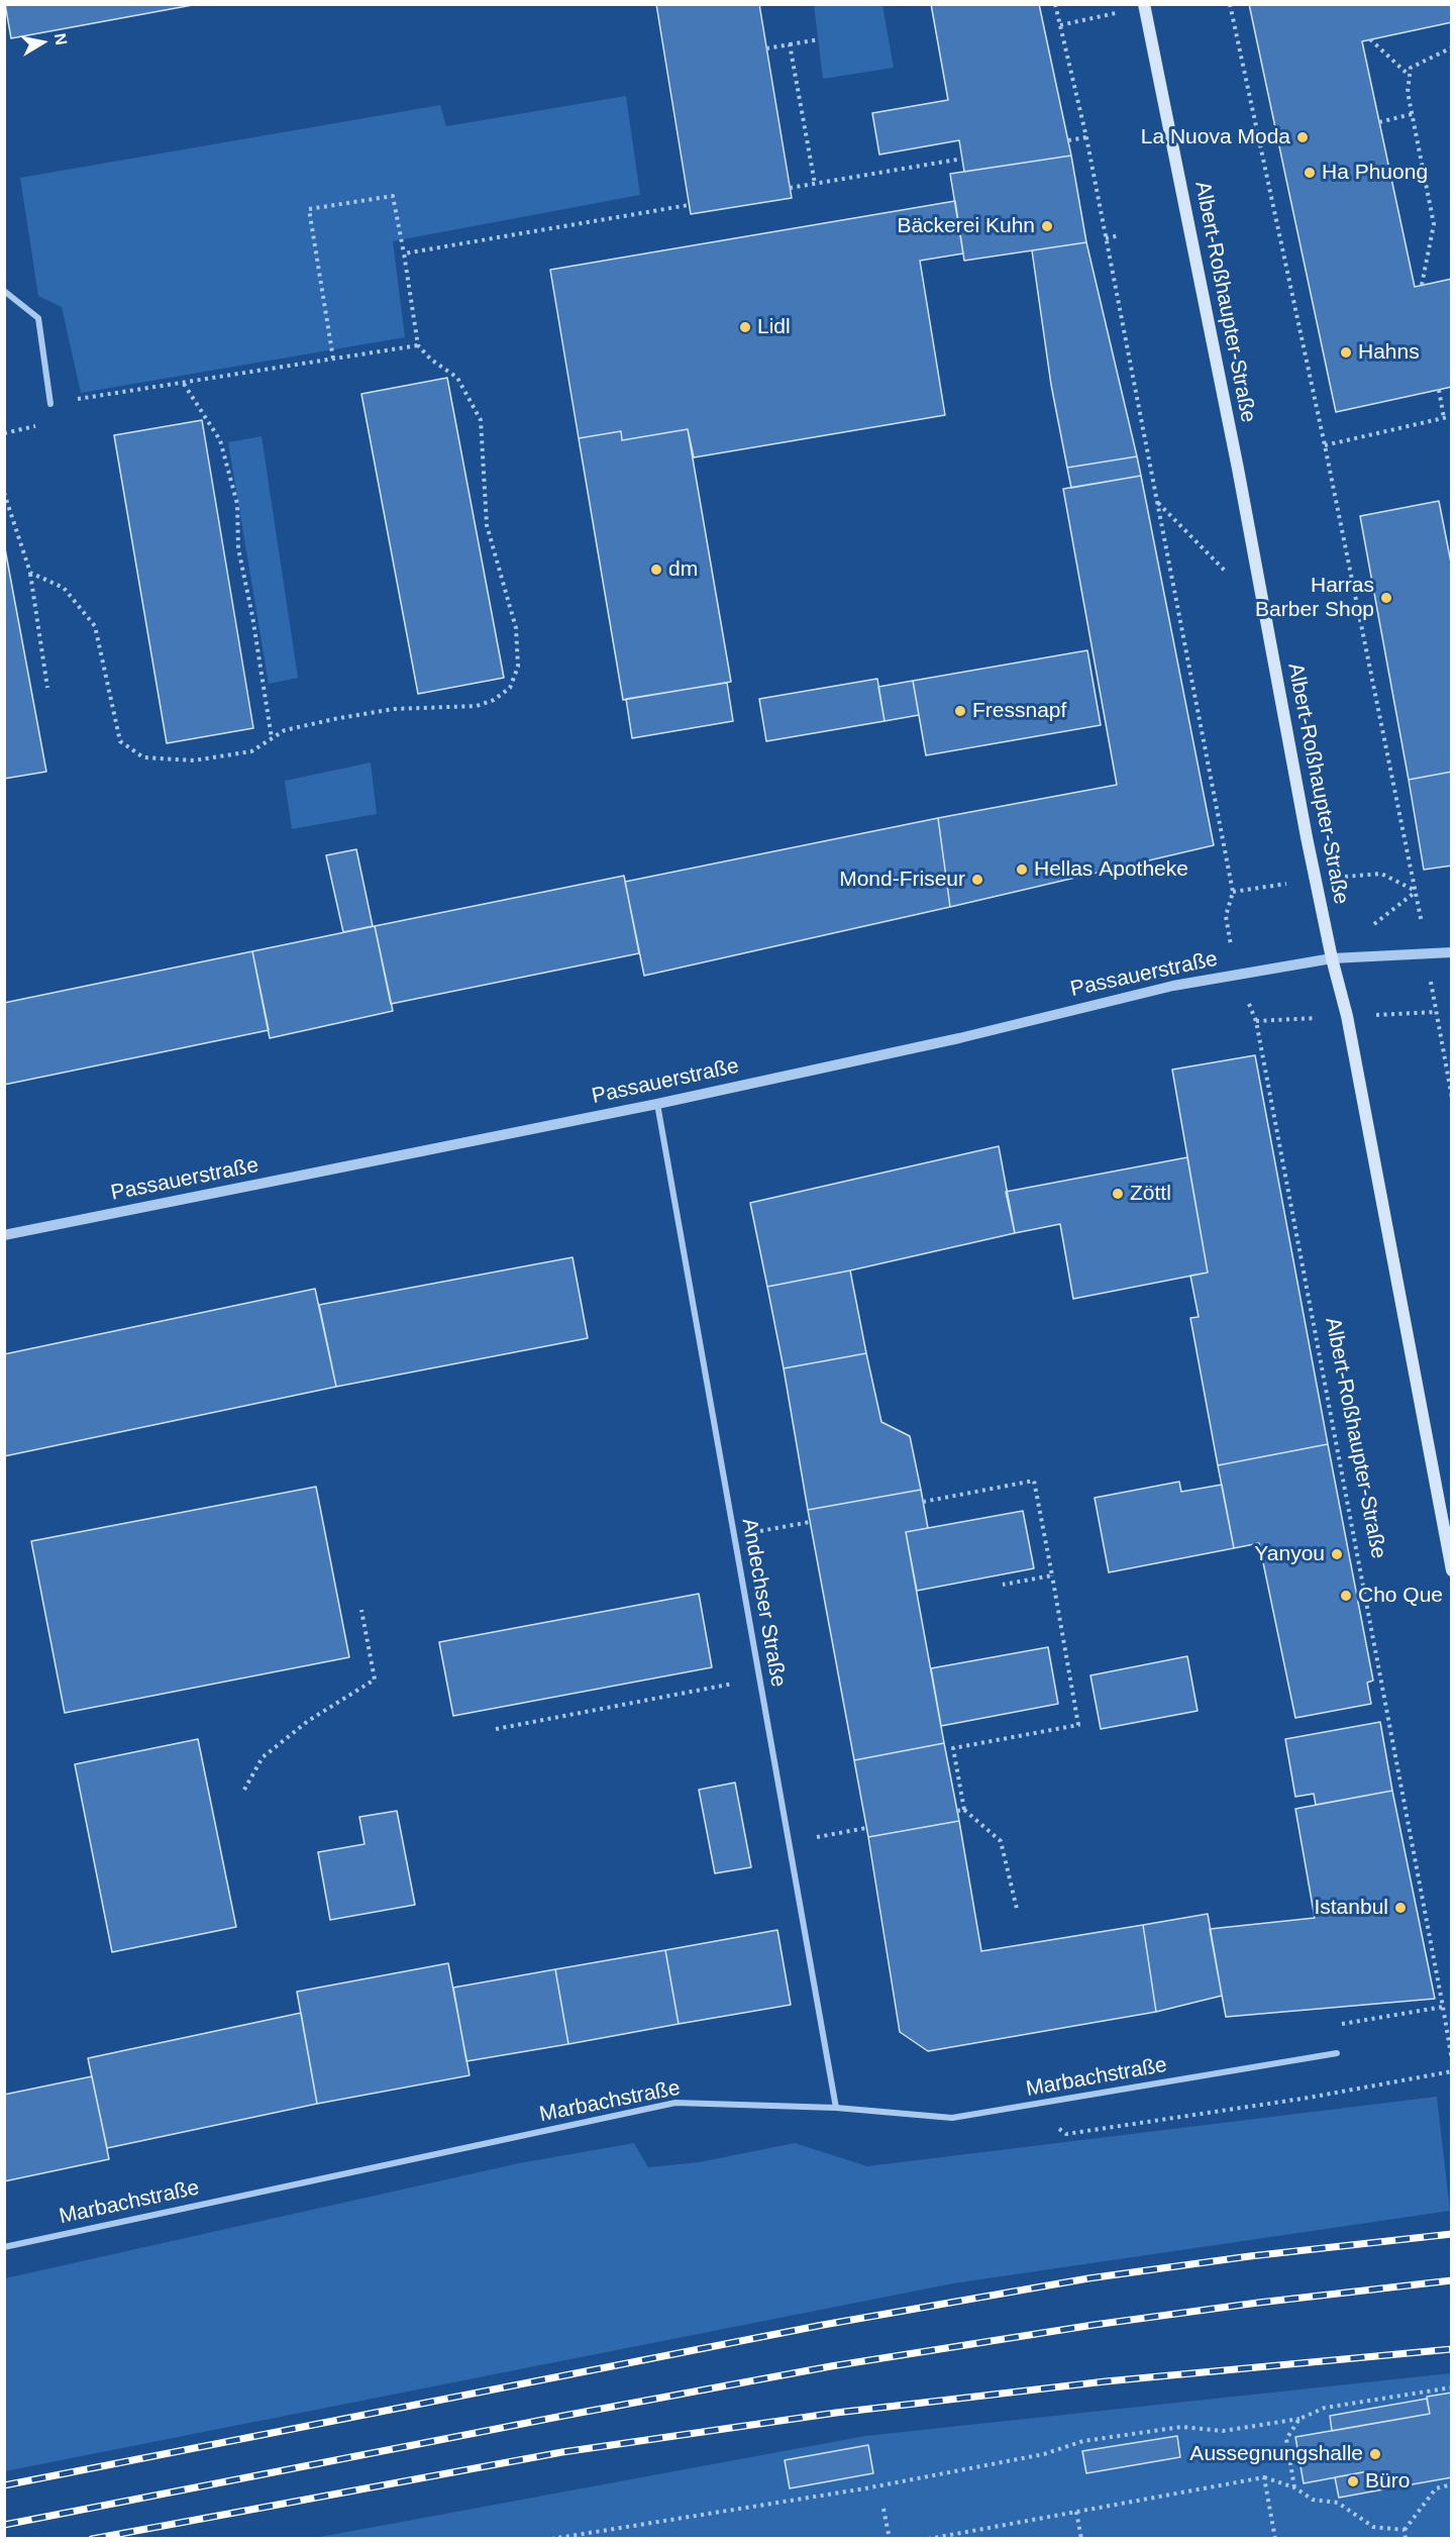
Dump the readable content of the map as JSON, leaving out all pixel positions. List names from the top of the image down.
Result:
{
  "streets": {
    "main road": ["Albert-Roßhaupter-Straße"],
    "street": ["Passauerstraße", "Andechser Straße", "Marbachstraße"]
  },
  "crossings": [
    ["Albert-Roßhaupter-Straße", "Passauerstraße"],
    ["Passauerstraße", "Andechser Straße"],
    ["Andechser Straße", "Marbachstraße"]
  ],
  "places": [
    "La Nuova Moda",
    "Ha Phuong",
    "Bäckerei Kuhn",
    "Lidl",
    "Hahns",
    "dm",
    "Harras Barber Shop",
    "Fressnapf",
    "Hellas Apotheke",
    "Mond-Friseur",
    "Zöttl",
    "Yanyou",
    "Cho Que",
    "Istanbul",
    "Aussegnungshalle",
    "Büro"
  ],
  "north": "right"
}
